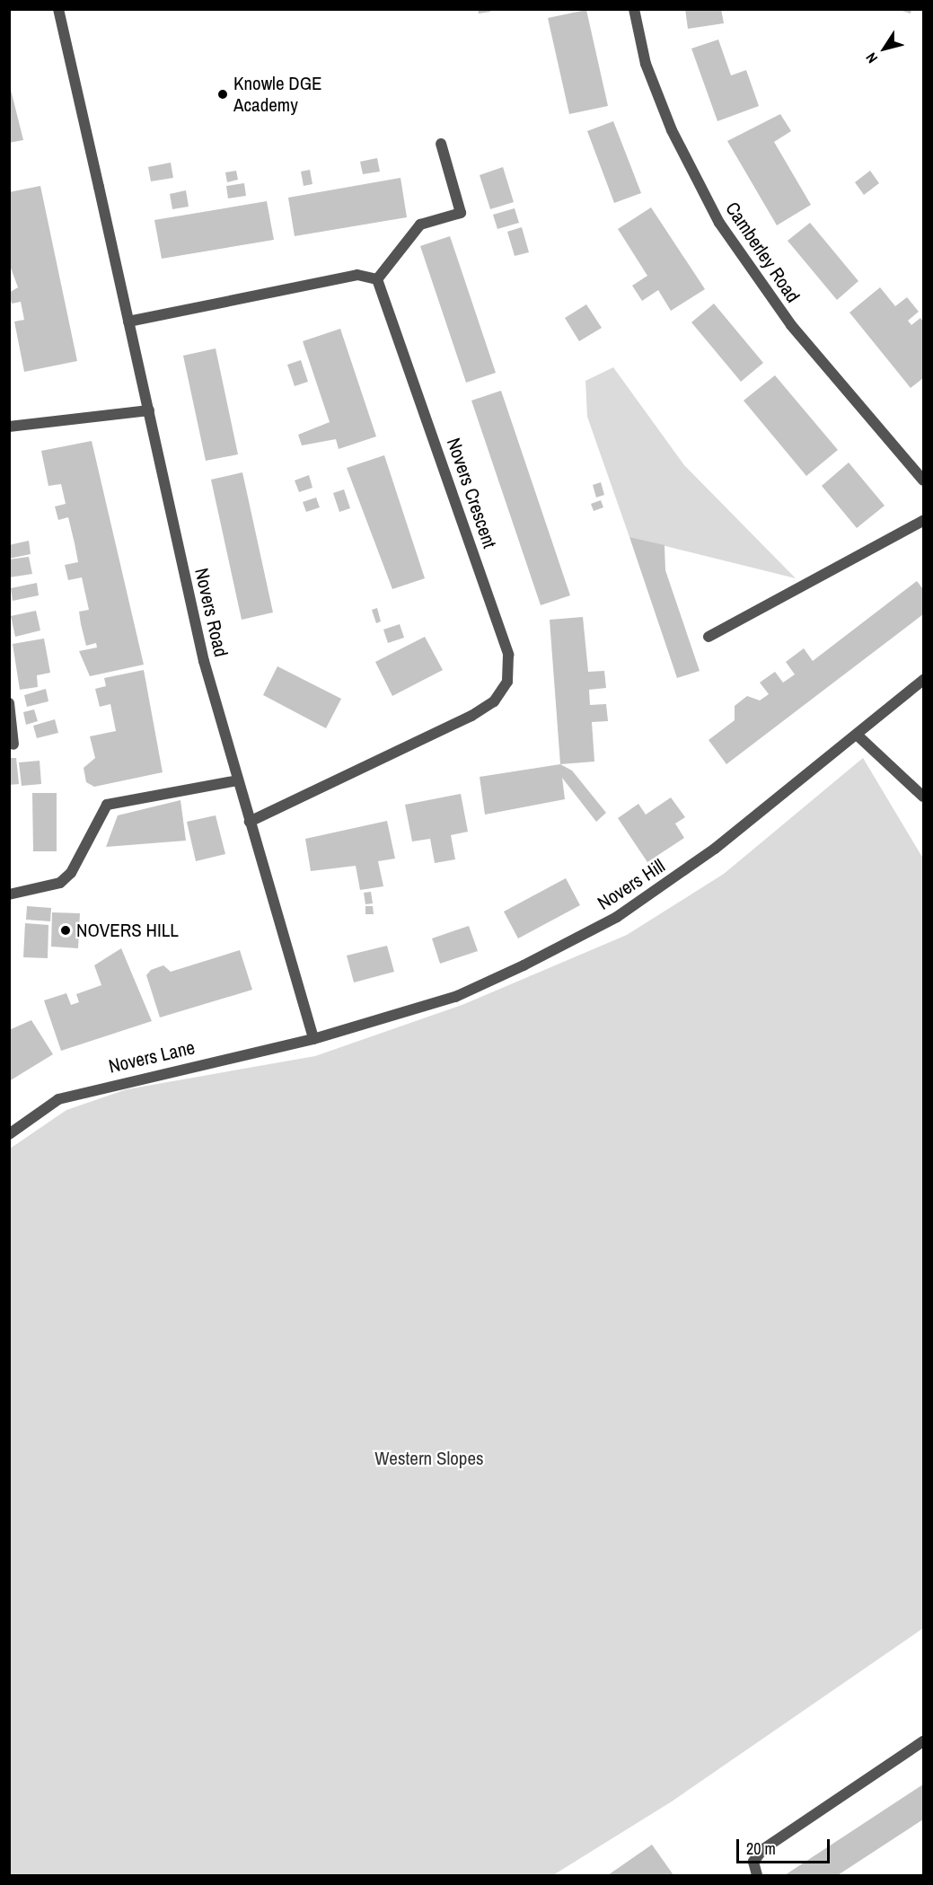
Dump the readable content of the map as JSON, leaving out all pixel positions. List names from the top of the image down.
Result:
{
  "streets": {
    "street": [
      "Camberley Road",
      "Novers Crescent",
      "Novers Road",
      "Novers Hill",
      "Novers Lane"
    ]
  },
  "crossings": [
    ["Novers Crescent", "Novers Road"],
    ["Novers Road", "Novers Hill"],
    ["Novers Road", "Novers Lane"],
    ["Novers Hill", "Novers Lane"]
  ],
  "parks": ["Western Slopes"],
  "places": ["Knowle DGE Academy", "NOVERS HILL"],
  "scale_bar": "20 m",
  "north": "bottom left"
}
